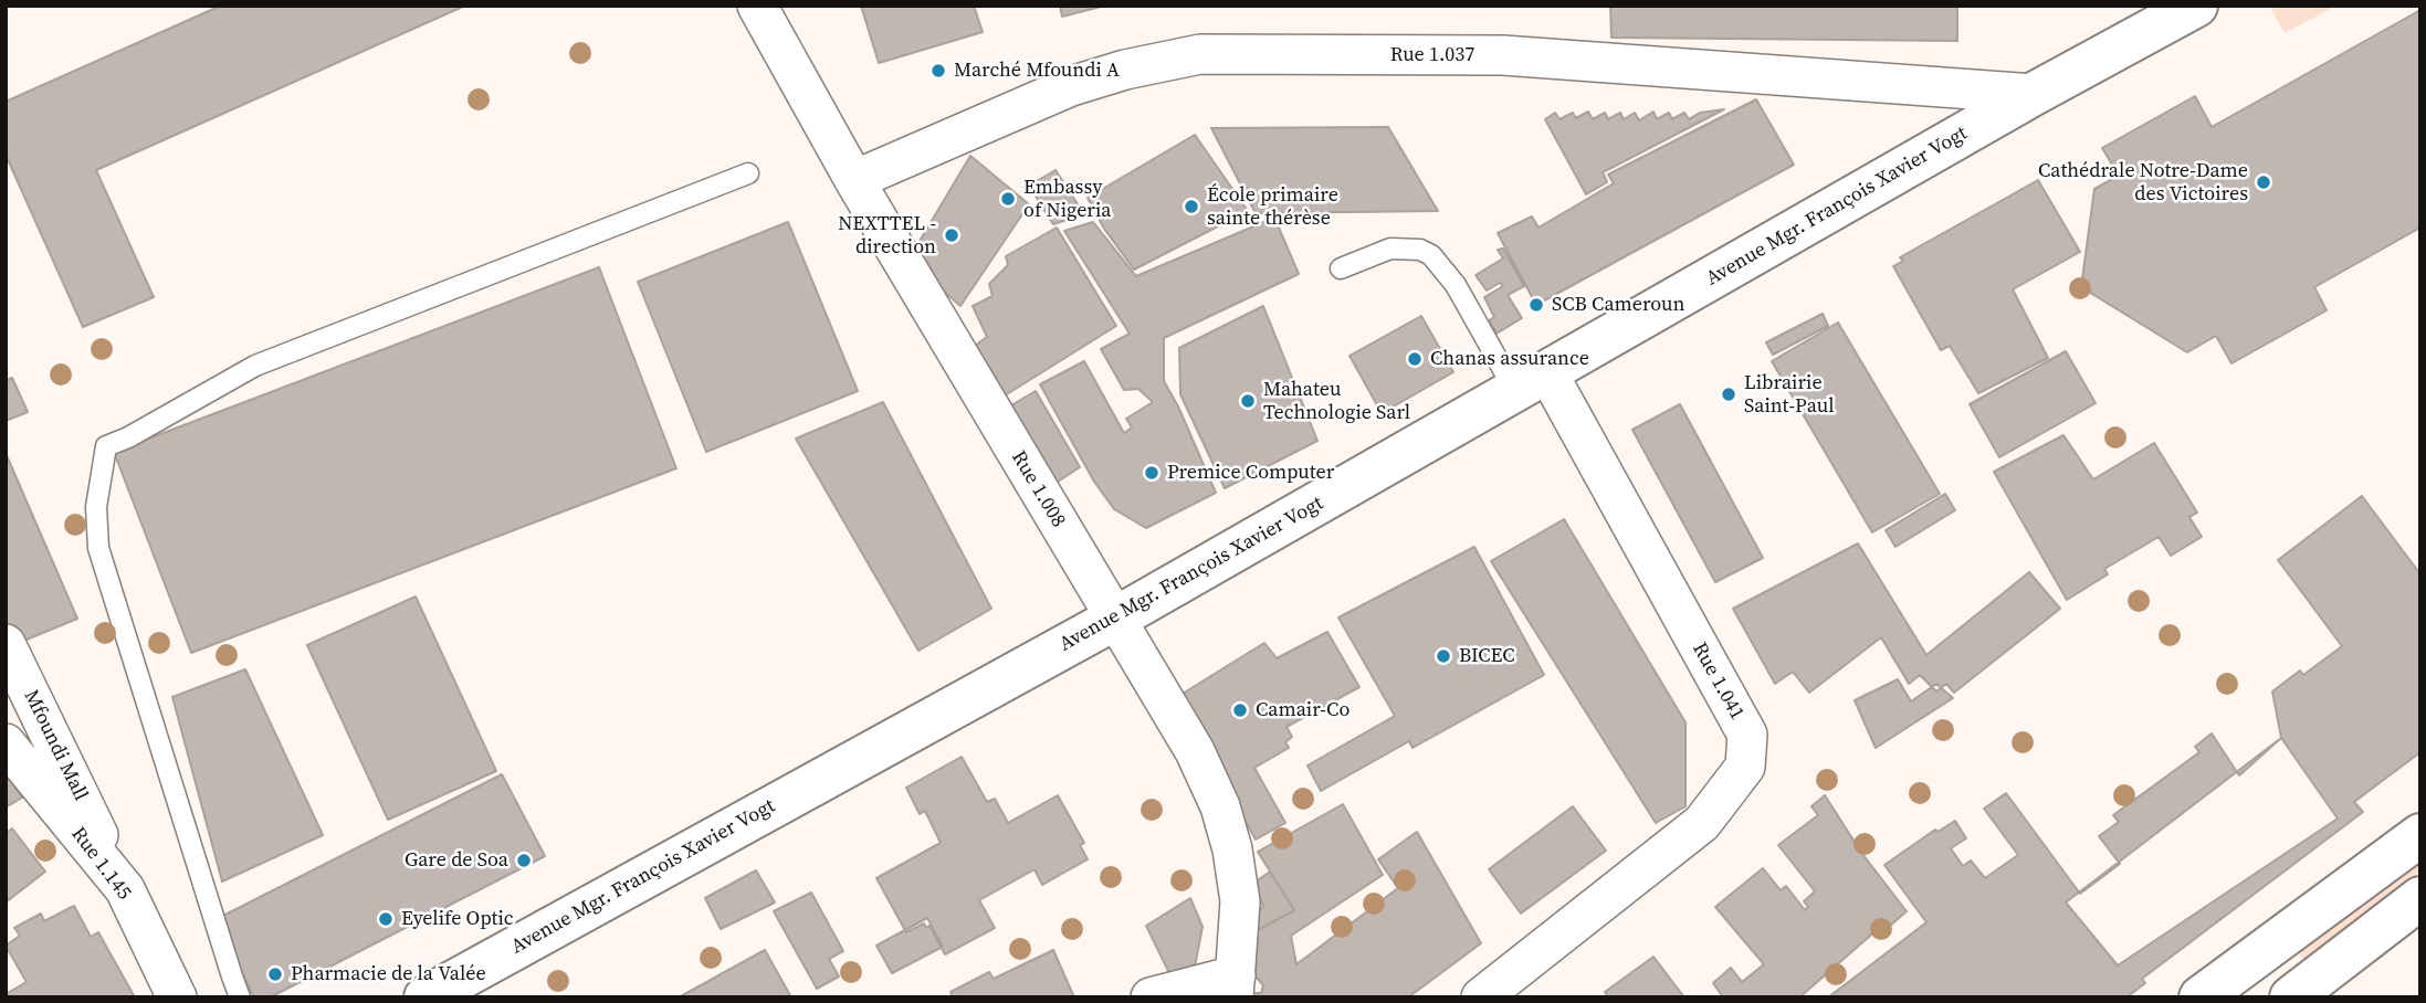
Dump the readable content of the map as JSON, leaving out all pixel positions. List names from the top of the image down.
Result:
{
  "streets": {
    "main road": ["Avenue Mgr. François Xavier Vogt"],
    "street": [
      "Rue 1.037",
      "Rue 1.008",
      "Rue 1.041",
      "Mfoundi Mall",
      "Rue 1.145"
    ]
  },
  "crossings": [
    ["Rue 1.037", "Avenue Mgr. François Xavier Vogt"],
    ["Rue 1.037", "Rue 1.008"],
    ["Avenue Mgr. François Xavier Vogt", "Rue 1.008"],
    ["Avenue Mgr. François Xavier Vogt", "Rue 1.041"],
    ["Mfoundi Mall", "Rue 1.145"]
  ],
  "places": [
    "Marché Mfoundi A",
    "Cathédrale Notre-Dame des Victoires",
    "Embassy of Nigeria",
    "École primaire sainte thérèse",
    "NEXTTEL - direction",
    "SCB Cameroun",
    "Chanas assurance",
    "Librairie Saint-Paul",
    "Mahateu Technologie Sarl",
    "Premice Computer",
    "BICEC",
    "Camair-Co",
    "Gare de Soa",
    "Eyelife Optic",
    "Pharmacie de la Valée"
  ]
}
